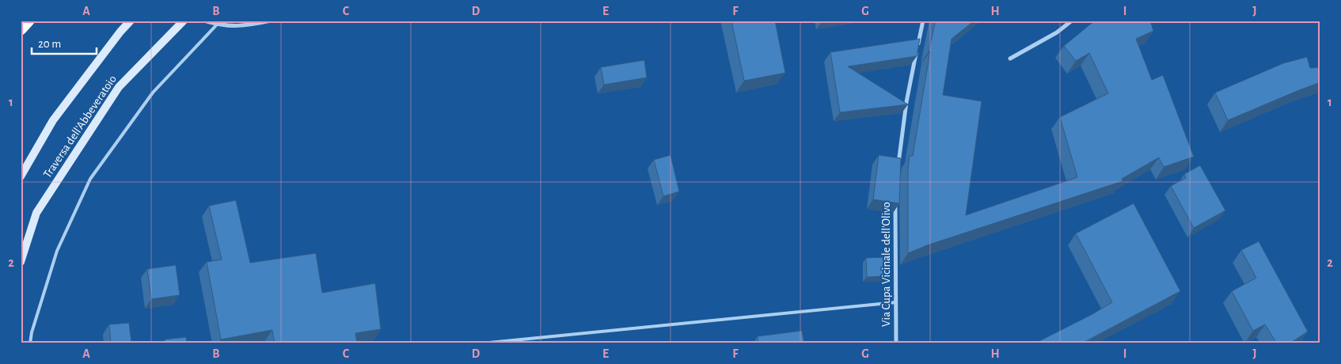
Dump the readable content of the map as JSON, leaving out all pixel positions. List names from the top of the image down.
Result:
{
  "streets": {
    "street": ["Traversa dell'Abbeveratoio", "Via Cupa Vicinale dell'Olivo"]
  },
  "scale_bar": "20 m",
  "grid": {
    "columns": [
      "A",
      "B",
      "C",
      "D",
      "E",
      "F",
      "G",
      "H",
      "I",
      "J"
    ],
    "rows": ["1", "2"]
  }
}
